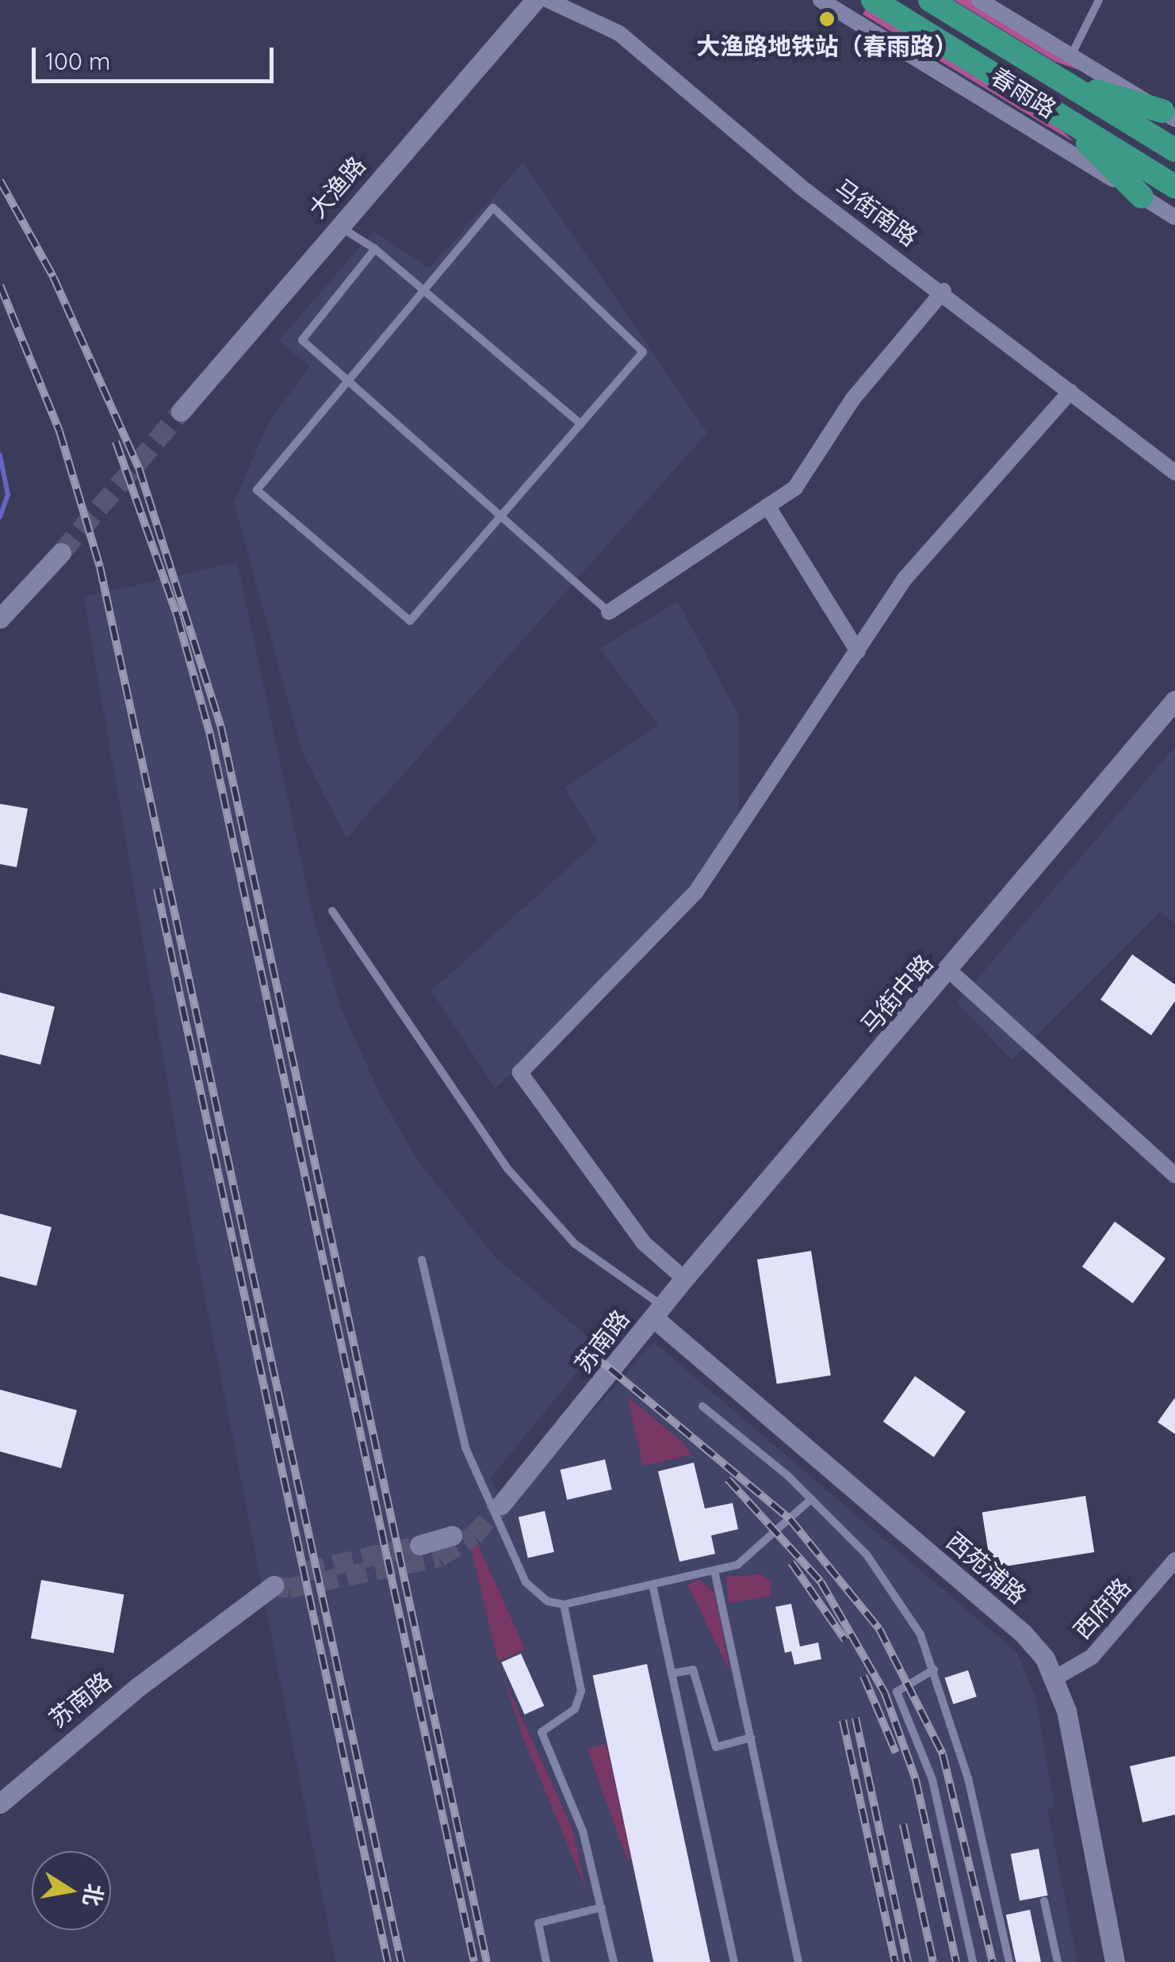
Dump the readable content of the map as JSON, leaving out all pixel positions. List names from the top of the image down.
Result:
{
  "streets": {
    "main road": ["春雨路"],
    "street": [
      "大渔路",
      "马街南路",
      "马街中路",
      "苏南路",
      "西苑浦路",
      "西府路"
    ]
  },
  "crossings": [
    ["马街中路", "苏南路"],
    ["马街中路", "西苑浦路"],
    ["苏南路", "西苑浦路"],
    ["西苑浦路", "西府路"]
  ],
  "places": ["大渔路地铁站（春雨路）"],
  "scale_bar": "100 m",
  "north": "right"
}
